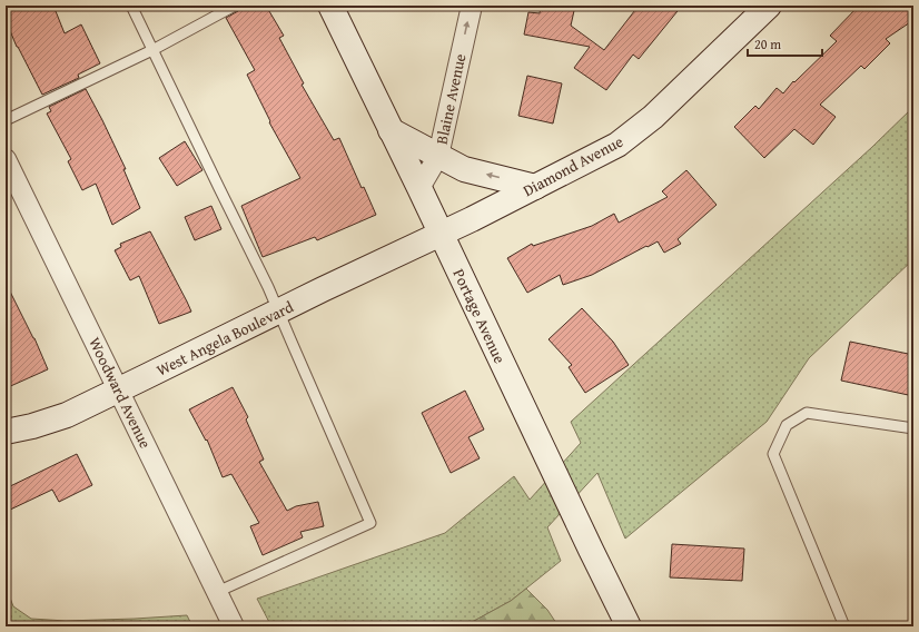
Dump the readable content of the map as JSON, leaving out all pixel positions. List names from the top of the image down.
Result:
{
  "streets": {
    "street": [
      "Blaine Avenue",
      "Diamond Avenue",
      "Portage Avenue",
      "West Angela Boulevard",
      "Woodward Avenue"
    ]
  },
  "crossings": [
    ["Blaine Avenue", "Portage Avenue"],
    ["Diamond Avenue", "Portage Avenue"],
    ["Diamond Avenue", "West Angela Boulevard"],
    ["Portage Avenue", "West Angela Boulevard"],
    ["West Angela Boulevard", "Woodward Avenue"]
  ],
  "one_way": ["Blaine Avenue"],
  "scale_bar": "20 m"
}
